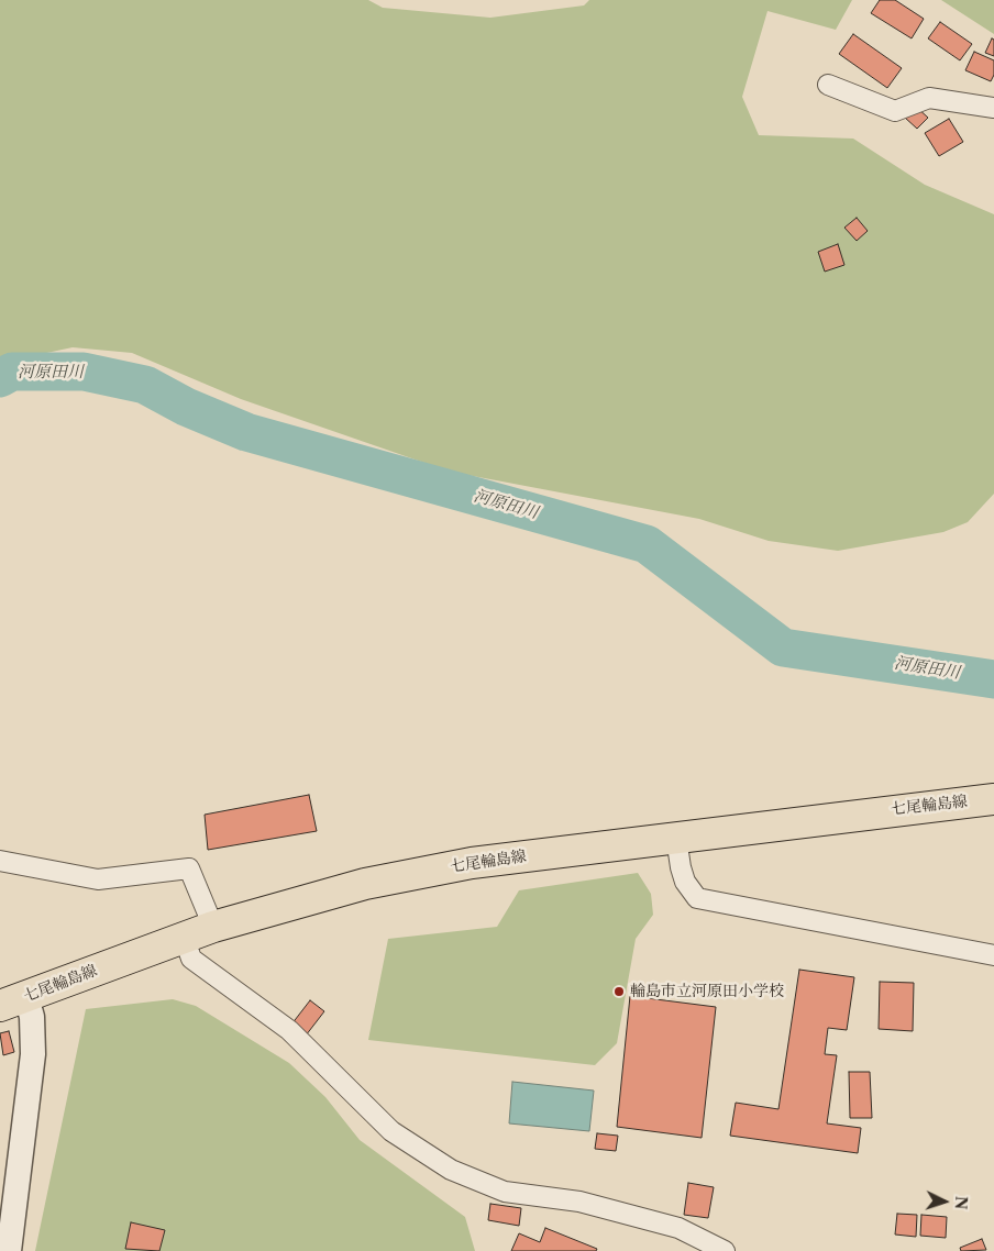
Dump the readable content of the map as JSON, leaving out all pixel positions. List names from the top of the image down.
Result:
{
  "streets": {
    "main road": ["七尾輪島線"]
  },
  "water": ["河原田川"],
  "places": ["輪島市立河原田小学校"],
  "north": "right"
}
